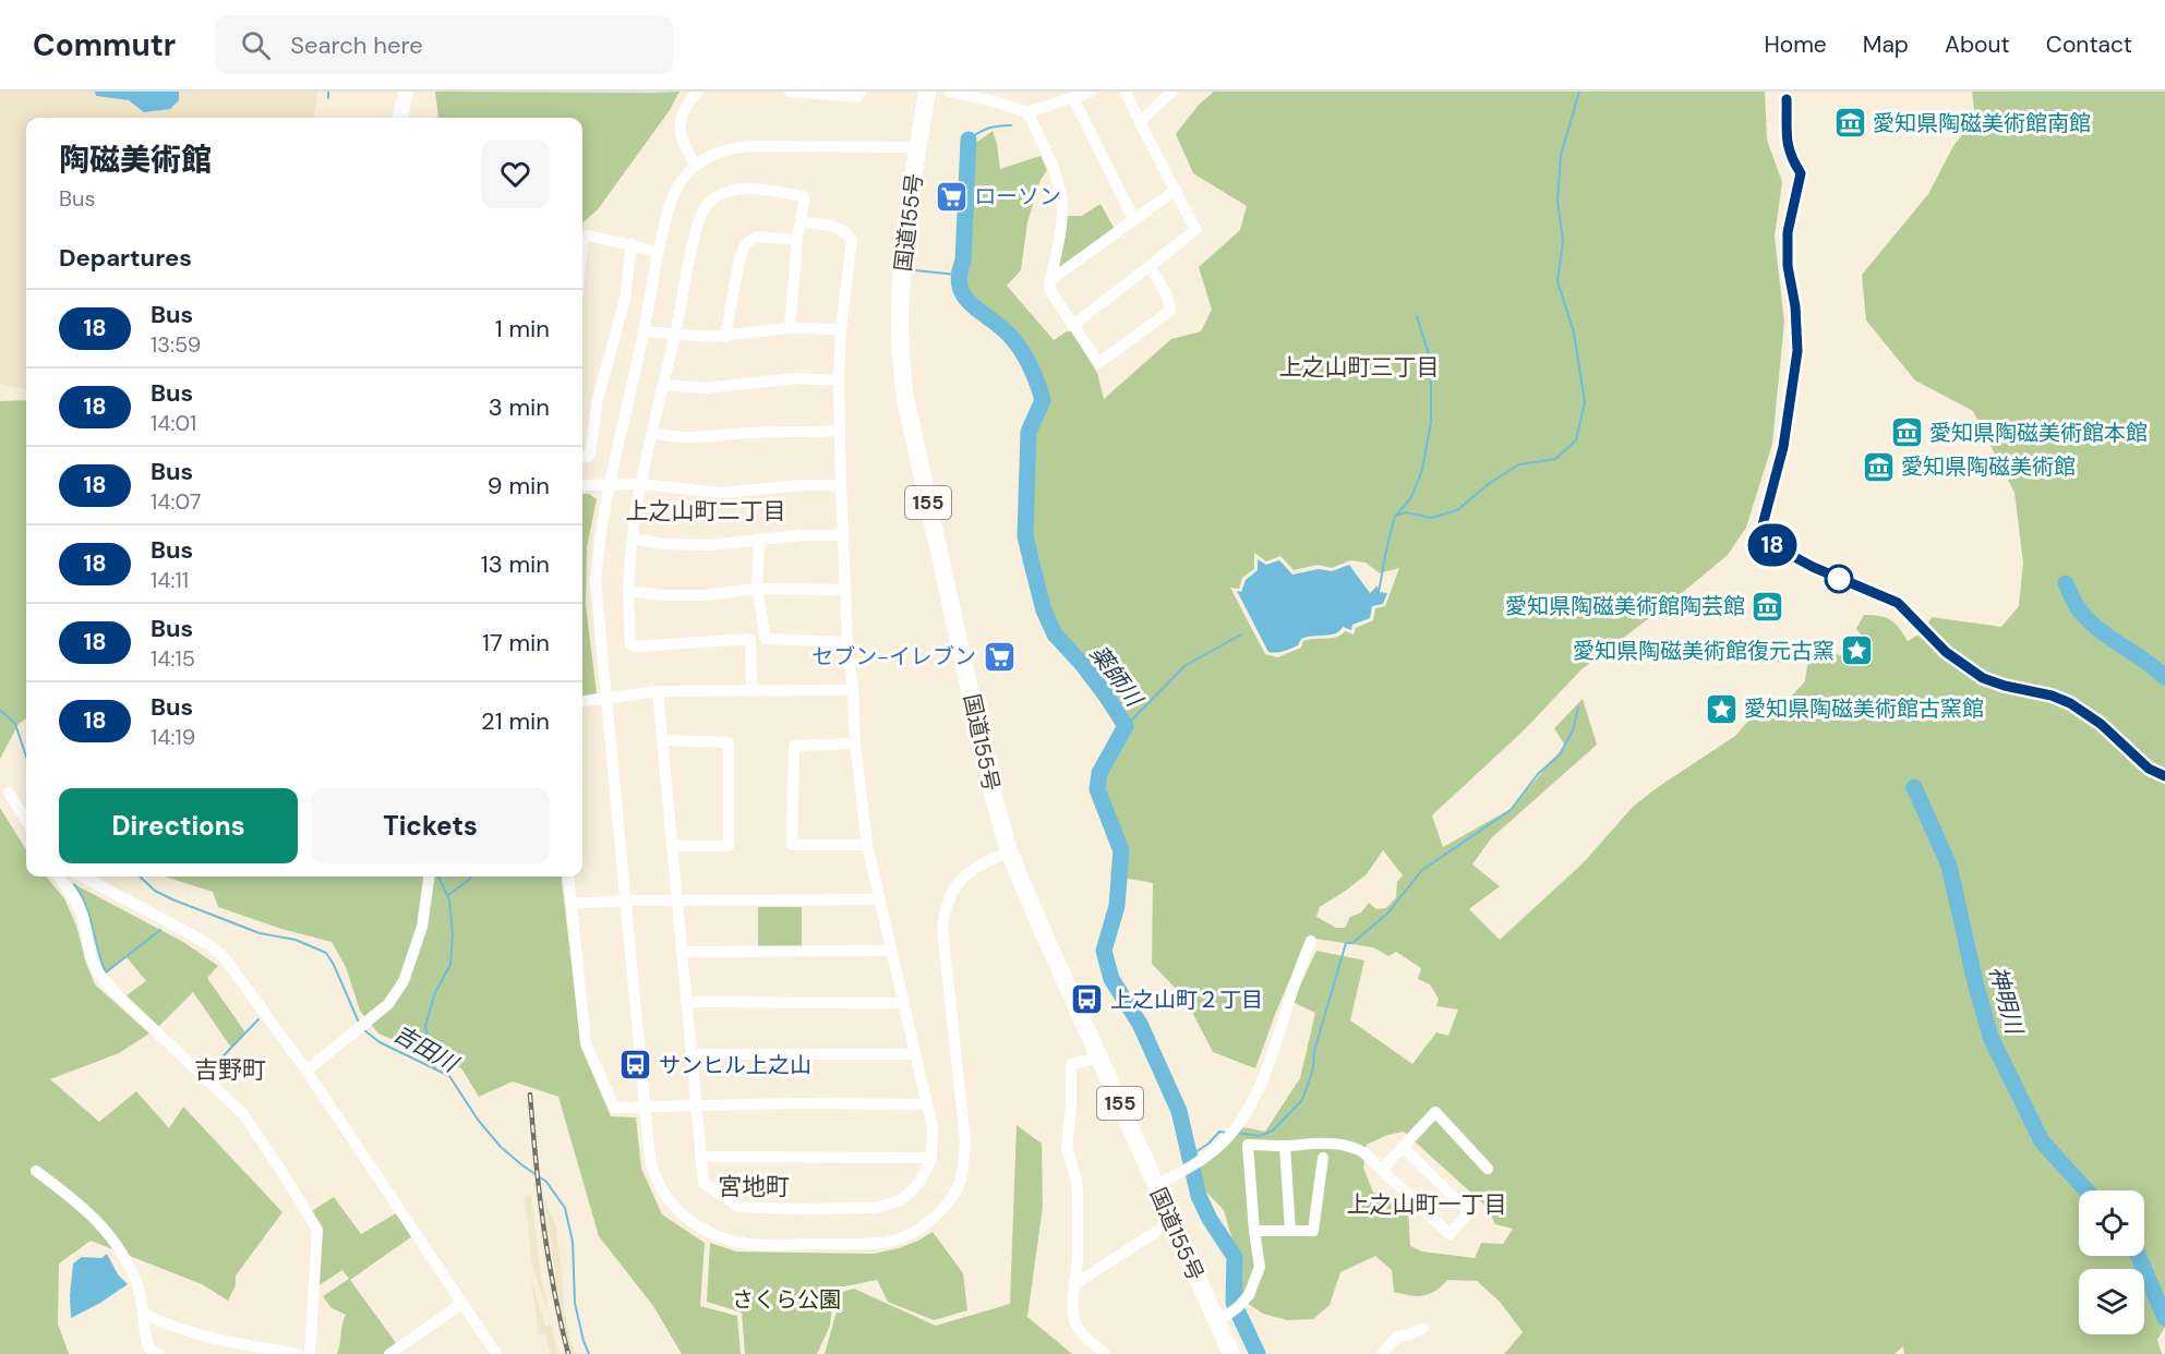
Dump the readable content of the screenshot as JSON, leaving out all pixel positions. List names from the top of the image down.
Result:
{
  "streets": {
    "highway": ["国道155号", "155"]
  },
  "districts": [
    "上之山町三丁目",
    "上之山町二丁目",
    "吉野町",
    "宮地町",
    "上之山町一丁目"
  ],
  "water": ["薬師川", "神明川", "吉田川"],
  "parks": ["さくら公園"],
  "places": {
    "museum": [
      "愛知県陶磁美術館南館",
      "愛知県陶磁美術館本館",
      "愛知県陶磁美術館",
      "愛知県陶磁美術館陶芸館"
    ],
    "supermarket": ["ローソン", "セブン-イレブン"],
    "place": ["愛知県陶磁美術館復元古窯", "愛知県陶磁美術館古窯館"],
    "bus stop": ["上之山町２丁目", "サンヒル上之山"]
  },
  "lines": ["bus line 18"],
  "page": {
    "header": "Commutr",
    "search": "Search here",
    "nav": [
      "Home",
      "Map",
      "About",
      "Contact"
    ],
    "on_map": "18",
    "heading": [
      ["陶磁美術館", "Bus"],
      "Departures"
    ],
    "list": [
      {
        "mark": "18",
        "name": "Bus",
        "note": "13:59",
        "value": "1 min"
      },
      {
        "mark": "18",
        "name": "Bus",
        "note": "14:01",
        "value": "3 min"
      },
      {
        "mark": "18",
        "name": "Bus",
        "note": "14:07",
        "value": "9 min"
      },
      {
        "mark": "18",
        "name": "Bus",
        "note": "14:11",
        "value": "13 min"
      },
      {
        "mark": "18",
        "name": "Bus",
        "note": "14:15",
        "value": "17 min"
      },
      {
        "mark": "18",
        "name": "Bus",
        "note": "14:19",
        "value": "21 min"
      }
    ],
    "buttons": ["Directions", "Tickets"]
  }
}
